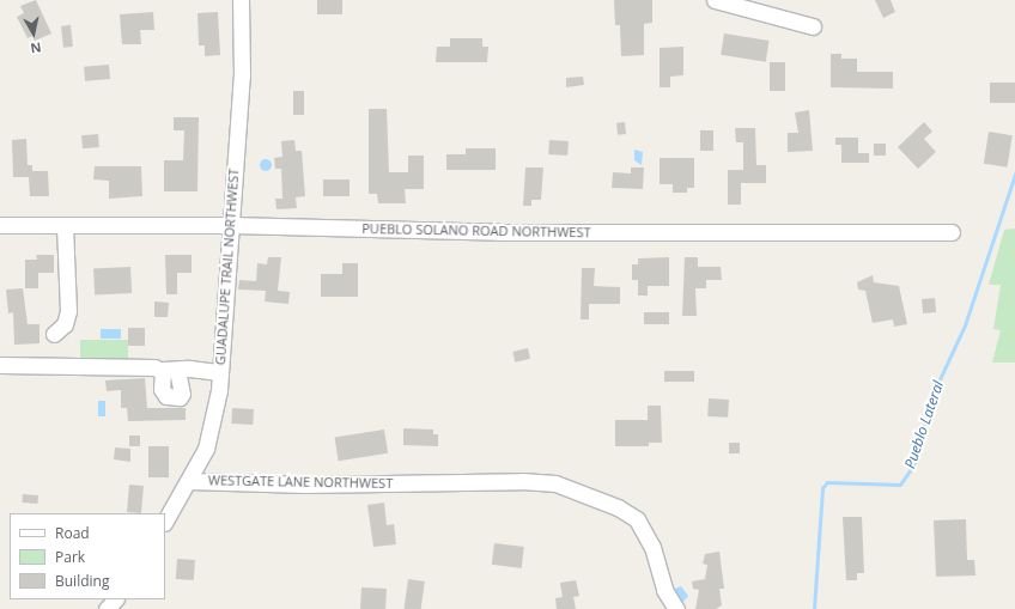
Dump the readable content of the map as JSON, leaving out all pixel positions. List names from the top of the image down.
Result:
{
  "streets": {
    "street": ["PUEBLO SOLANO ROAD NORTHWEST", "GUADALUPE TRAIL NORTHWEST", "WESTGATE LANE NORTHWEST"]
  },
  "crossings": [
    ["PUEBLO SOLANO ROAD NORTHWEST", "GUADALUPE TRAIL NORTHWEST"],
    ["GUADALUPE TRAIL NORTHWEST", "WESTGATE LANE NORTHWEST"]
  ],
  "water": ["Pueblo Lateral"],
  "legend": ["Road", "Park", "Building"],
  "north": "bottom"
}
